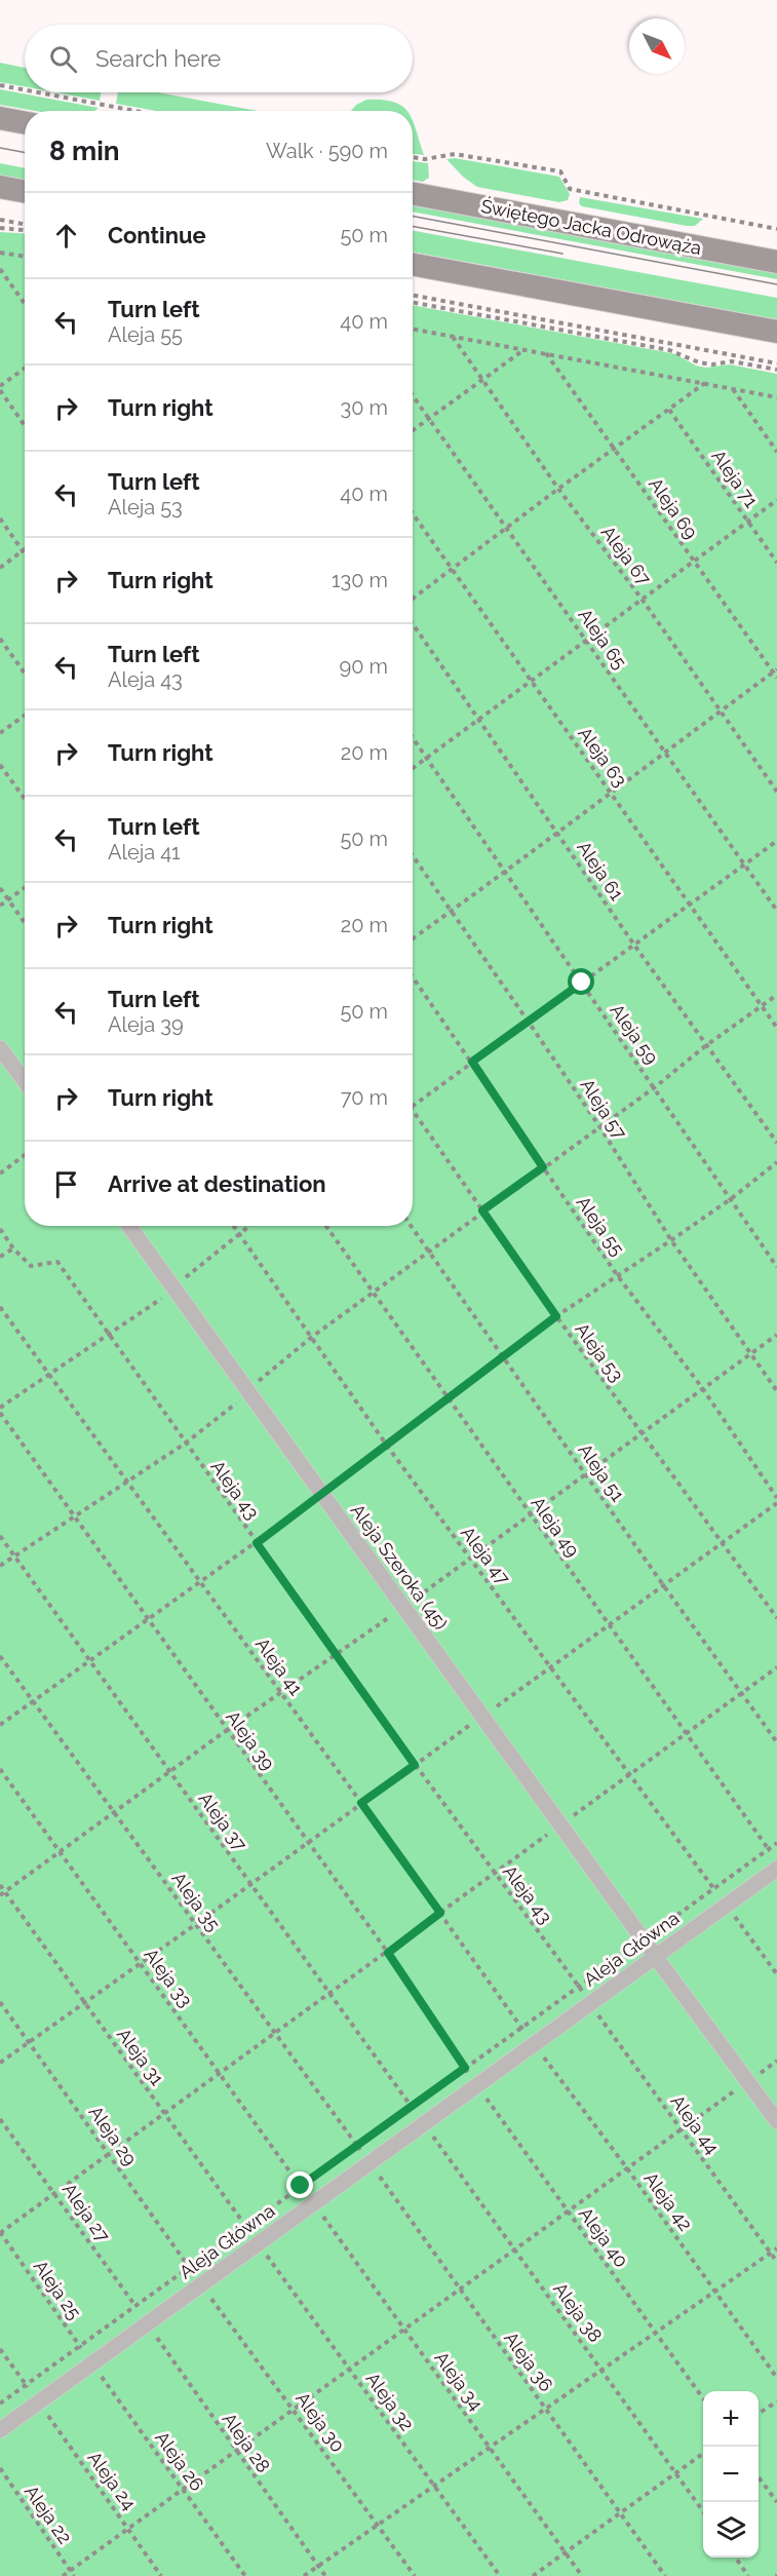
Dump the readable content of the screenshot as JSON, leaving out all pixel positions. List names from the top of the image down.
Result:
{
  "streets": {
    "main road": ["Świętego Jacka Odrowąża"],
    "street": ["Aleja Szeroka (45)", "Aleja Główna"],
    "path": [
      "Aleja 71",
      "Aleja 69",
      "Aleja 67",
      "Aleja 65",
      "Aleja 63",
      "Aleja 61",
      "Aleja 59",
      "Aleja 57",
      "Aleja 55",
      "Aleja 53",
      "Aleja 51",
      "Aleja 43",
      "Aleja 49",
      "Aleja 47",
      "Aleja 41",
      "Aleja 39",
      "Aleja 37",
      "Aleja 35",
      "Aleja 33",
      "Aleja 31",
      "Aleja 44",
      "Aleja 29",
      "Aleja 42",
      "Aleja 27",
      "Aleja 40",
      "Aleja 25",
      "Aleja 38",
      "Aleja 36",
      "Aleja 34",
      "Aleja 32",
      "Aleja 30",
      "Aleja 28",
      "Aleja 26",
      "Aleja 24",
      "Aleja 22"
    ]
  },
  "crossings": [
    ["Aleja 43", "Aleja Główna"],
    ["Aleja 43", "Aleja 44"],
    ["Aleja 47", "Aleja Główna"],
    ["Aleja Szeroka (45)", "Aleja Główna"],
    ["Aleja 41", "Aleja Główna"],
    ["Aleja 41", "Aleja 42"],
    ["Aleja 39", "Aleja Główna"],
    ["Aleja 39", "Aleja 40"],
    ["Aleja 37", "Aleja Główna"],
    ["Aleja 37", "Aleja 38"],
    ["Aleja 35", "Aleja Główna"],
    ["Aleja 35", "Aleja 36"],
    ["Aleja Główna", "Aleja 33"],
    ["Aleja Główna", "Aleja 31"],
    ["Aleja Główna", "Aleja 44"],
    ["Aleja Główna", "Aleja 29"],
    ["Aleja Główna", "Aleja 42"],
    ["Aleja Główna", "Aleja 27"],
    ["Aleja Główna", "Aleja 40"],
    ["Aleja Główna", "Aleja 25"],
    ["Aleja Główna", "Aleja 38"],
    ["Aleja Główna", "Aleja 36"],
    ["Aleja Główna", "Aleja 34"],
    ["Aleja Główna", "Aleja 32"],
    ["Aleja Główna", "Aleja 30"],
    ["Aleja Główna", "Aleja 28"],
    ["Aleja Główna", "Aleja 26"],
    ["Aleja Główna", "Aleja 24"],
    ["Aleja 33", "Aleja 34"],
    ["Aleja 31", "Aleja 32"],
    ["Aleja 29", "Aleja 30"],
    ["Aleja 27", "Aleja 28"],
    ["Aleja 25", "Aleja 26"]
  ],
  "north": "bottom right",
  "page": {
    "search": "Search here",
    "heading": ["8 min", "Walk · 590 m"],
    "list": [
      ["Continue", "50 m"],
      ["Turn left", "Aleja 55", "40 m"],
      ["Turn right", "30 m"],
      ["Turn left", "Aleja 53", "40 m"],
      ["Turn right", "130 m"],
      ["Turn left", "Aleja 43", "90 m"],
      ["Turn right", "20 m"],
      ["Turn left", "Aleja 41", "50 m"],
      ["Turn right", "20 m"],
      ["Turn left", "Aleja 39", "50 m"],
      ["Turn right", "70 m"],
      "Arrive at destination"
    ],
    "map_buttons": ["+", "−"]
  }
}
